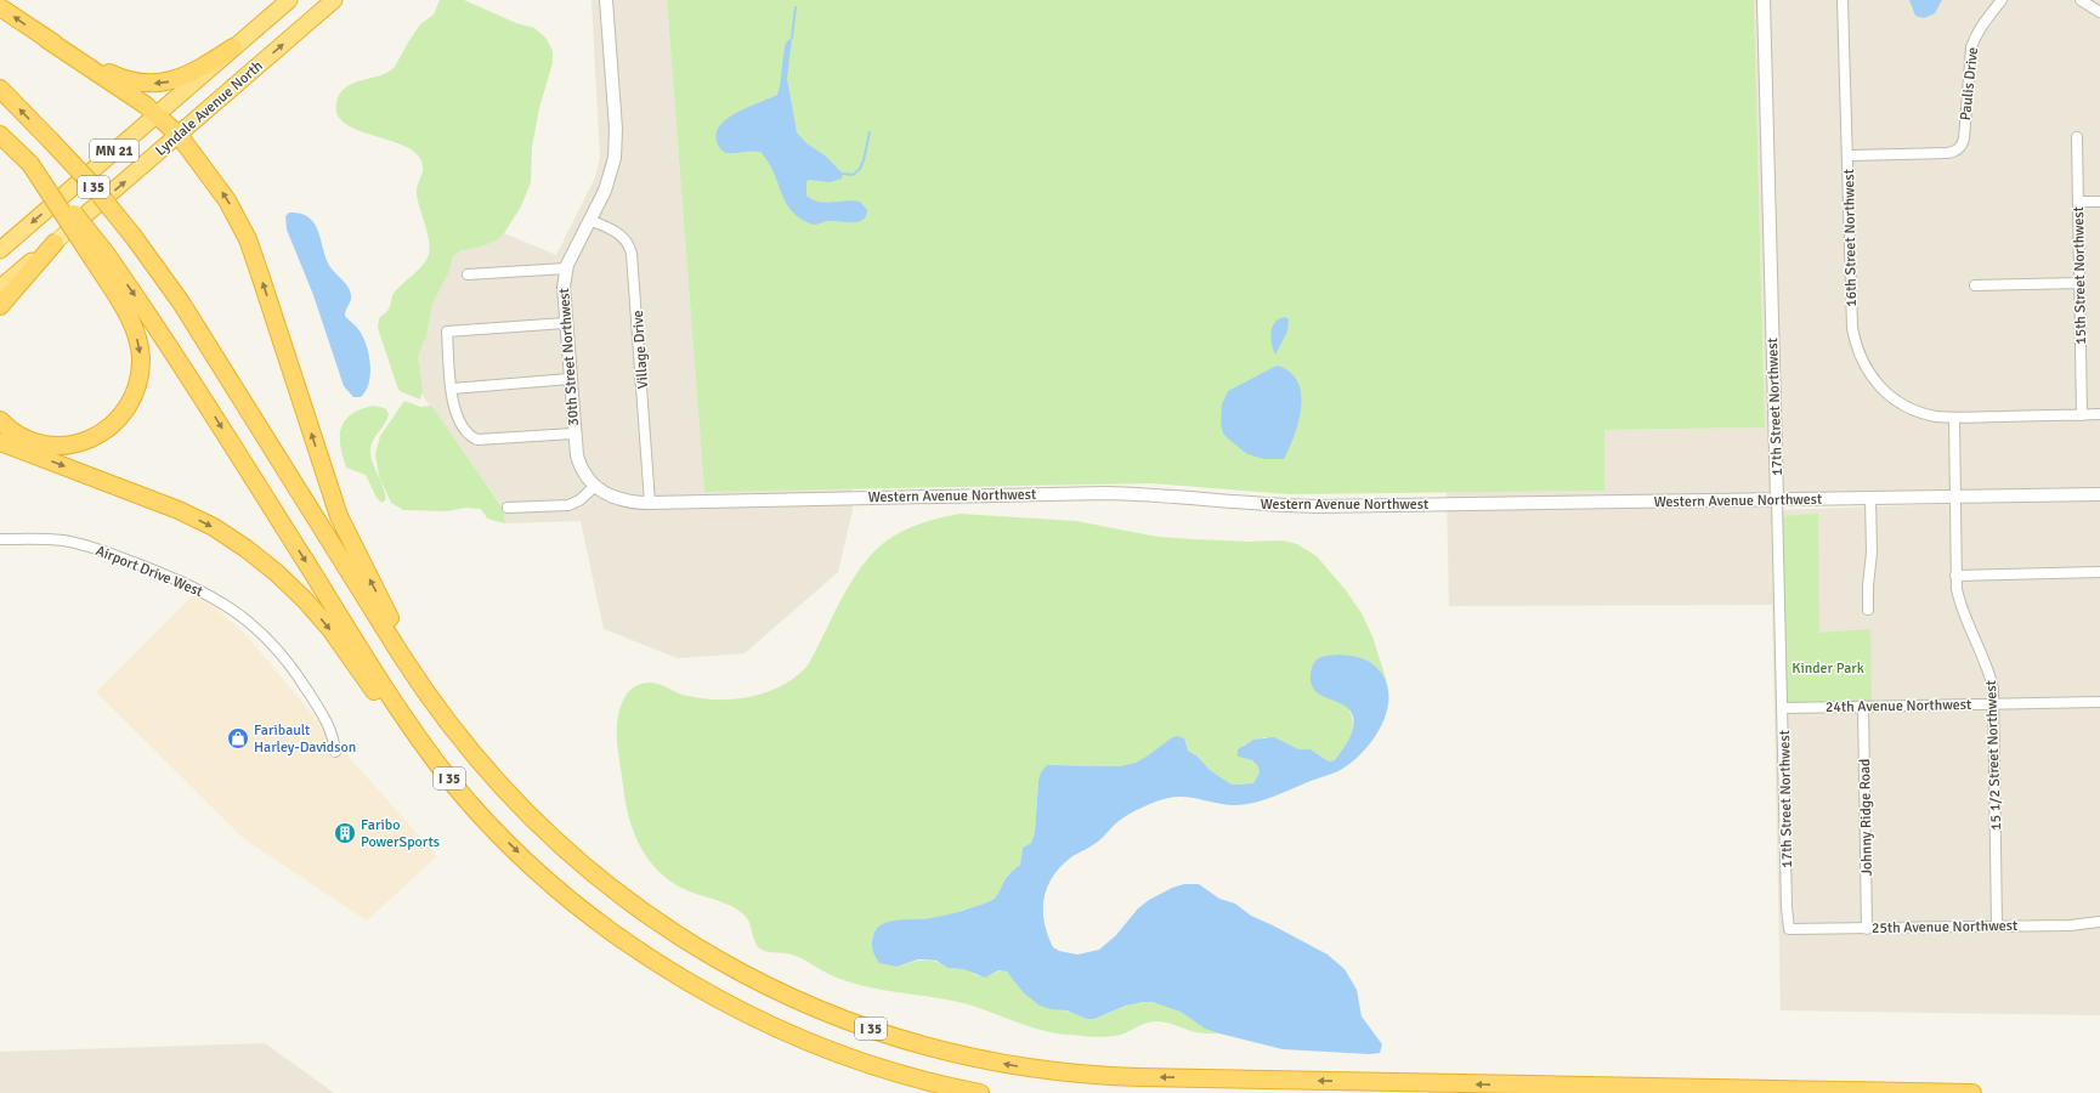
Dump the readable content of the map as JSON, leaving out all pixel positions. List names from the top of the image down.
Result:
{
  "streets": {
    "highway": ["Lyndale Avenue North", "MN 21", "I 35"],
    "street": [
      "Paulis Drive",
      "16th Street Northwest",
      "15th Street Northwest",
      "Village Drive",
      "30th Street Northwest",
      "17th Street Northwest",
      "Western Avenue Northwest",
      "Airport Drive West",
      "24th Avenue Northwest",
      "15 1/2 Street Northwest",
      "Johnny Ridge Road",
      "25th Avenue Northwest"
    ]
  },
  "crossings": [
    ["Paulis Drive", "16th Street Northwest"],
    ["16th Street Northwest", "15th Street Northwest"],
    ["16th Street Northwest", "15 1/2 Street Northwest"],
    ["Village Drive", "30th Street Northwest"],
    ["Village Drive", "Western Avenue Northwest"],
    ["30th Street Northwest", "Western Avenue Northwest"],
    ["17th Street Northwest", "Western Avenue Northwest"],
    ["17th Street Northwest", "24th Avenue Northwest"],
    ["17th Street Northwest", "25th Avenue Northwest"],
    ["Western Avenue Northwest", "15 1/2 Street Northwest"],
    ["24th Avenue Northwest", "15 1/2 Street Northwest"],
    ["24th Avenue Northwest", "Johnny Ridge Road"],
    ["15 1/2 Street Northwest", "25th Avenue Northwest"],
    ["Johnny Ridge Road", "25th Avenue Northwest"]
  ],
  "parks": ["Kinder Park"],
  "places": {
    "shop": ["Faribault Harley-Davidson"],
    "building": ["Faribo PowerSports"]
  }
}
